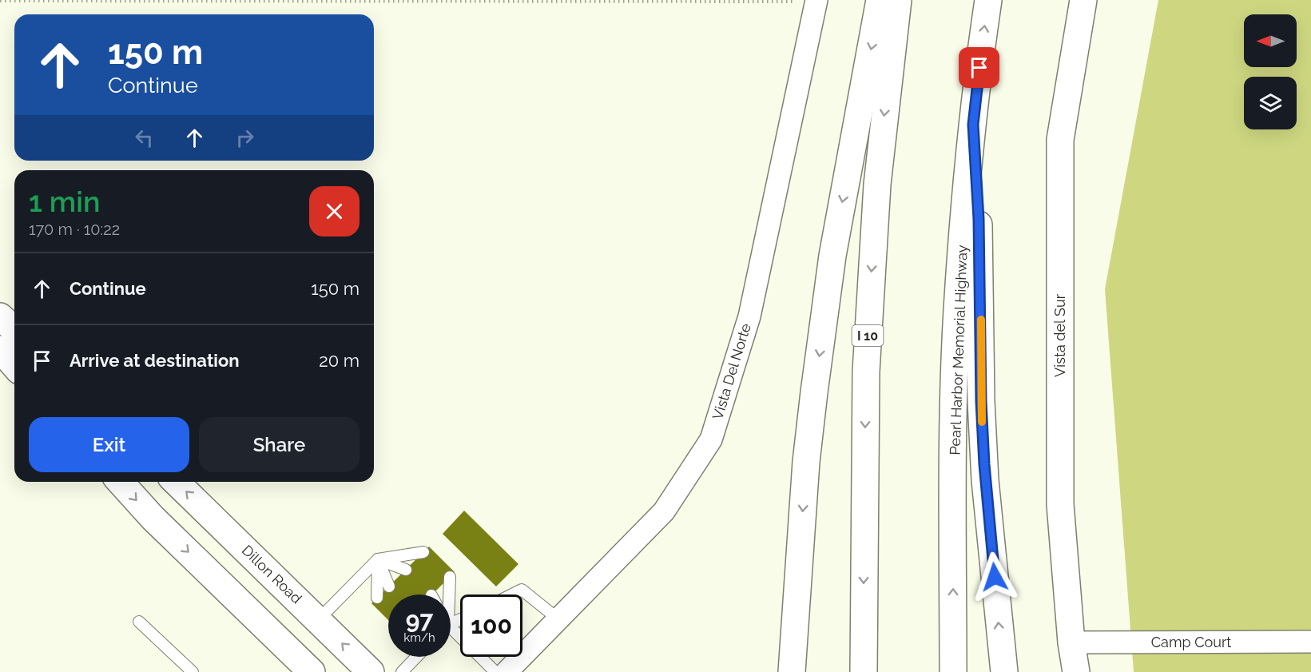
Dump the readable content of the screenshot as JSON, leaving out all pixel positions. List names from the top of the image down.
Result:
{
  "streets": {
    "main road": [
      "I 10",
      "Vista del Sur",
      "Pearl Harbor Memorial Highway",
      "Dillon Road"
    ],
    "street": ["Vista Del Norte", "Camp Court"]
  },
  "crossings": [
    ["Vista del Sur", "Camp Court"]
  ],
  "north": "left",
  "page": {
    "turn": ["150 m", "Continue"],
    "heading": ["1 min", "170 m · 10:22"],
    "list": [
      {
        "name": "Continue",
        "value": "150 m"
      },
      {
        "name": "Arrive at destination",
        "value": "20 m"
      }
    ],
    "buttons": ["Exit", "Share"],
    "speed": "97 km/h",
    "limit": "100"
  }
}
